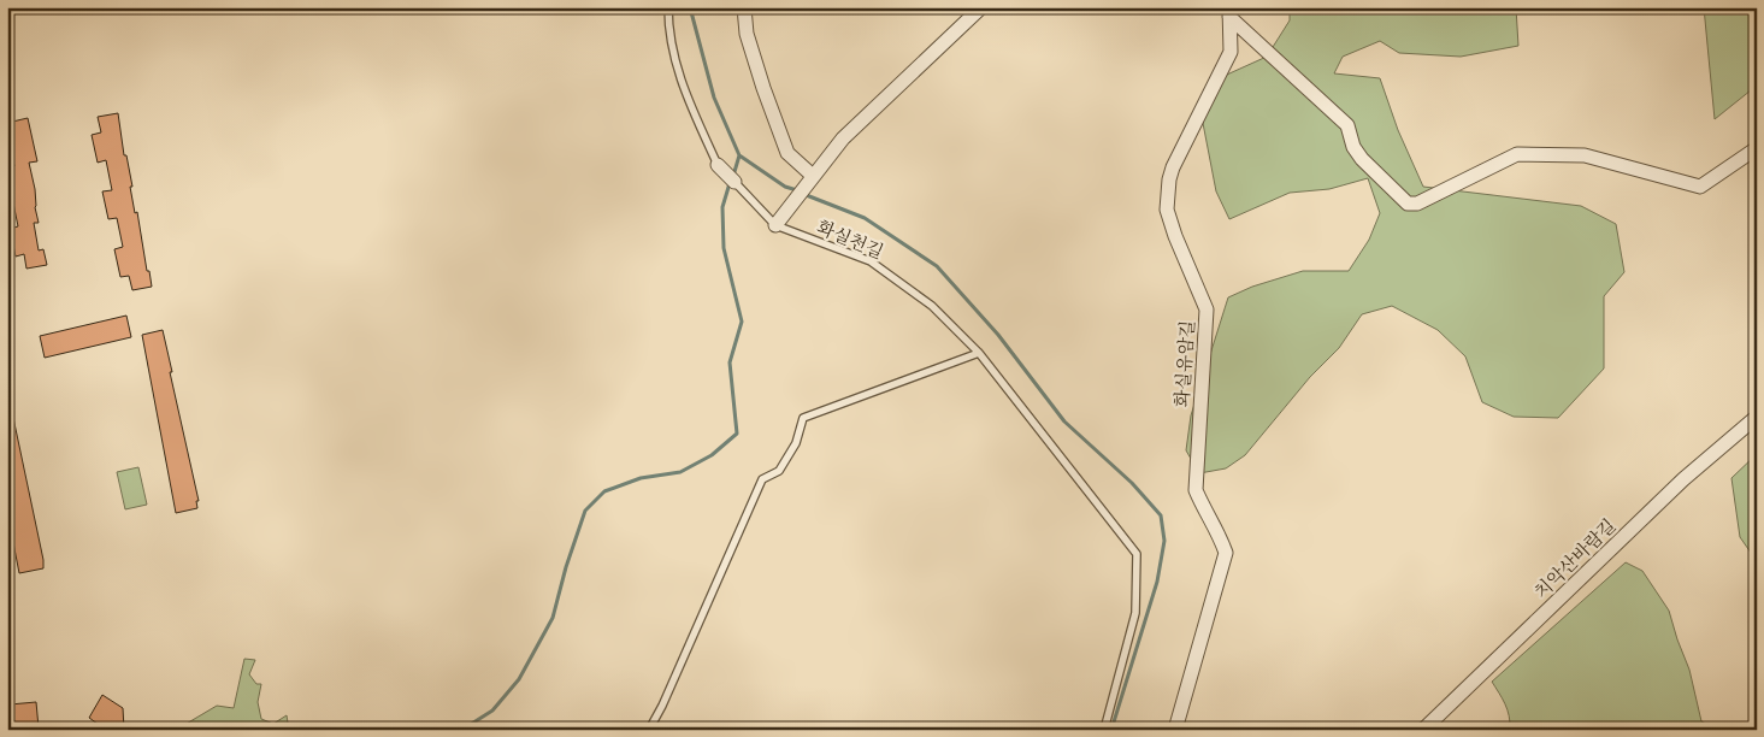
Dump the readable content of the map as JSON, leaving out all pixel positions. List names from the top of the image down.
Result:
{
  "streets": {
    "street": ["화실유암길", "치악산바람길"],
    "lane": ["화실천길"]
  }
}
